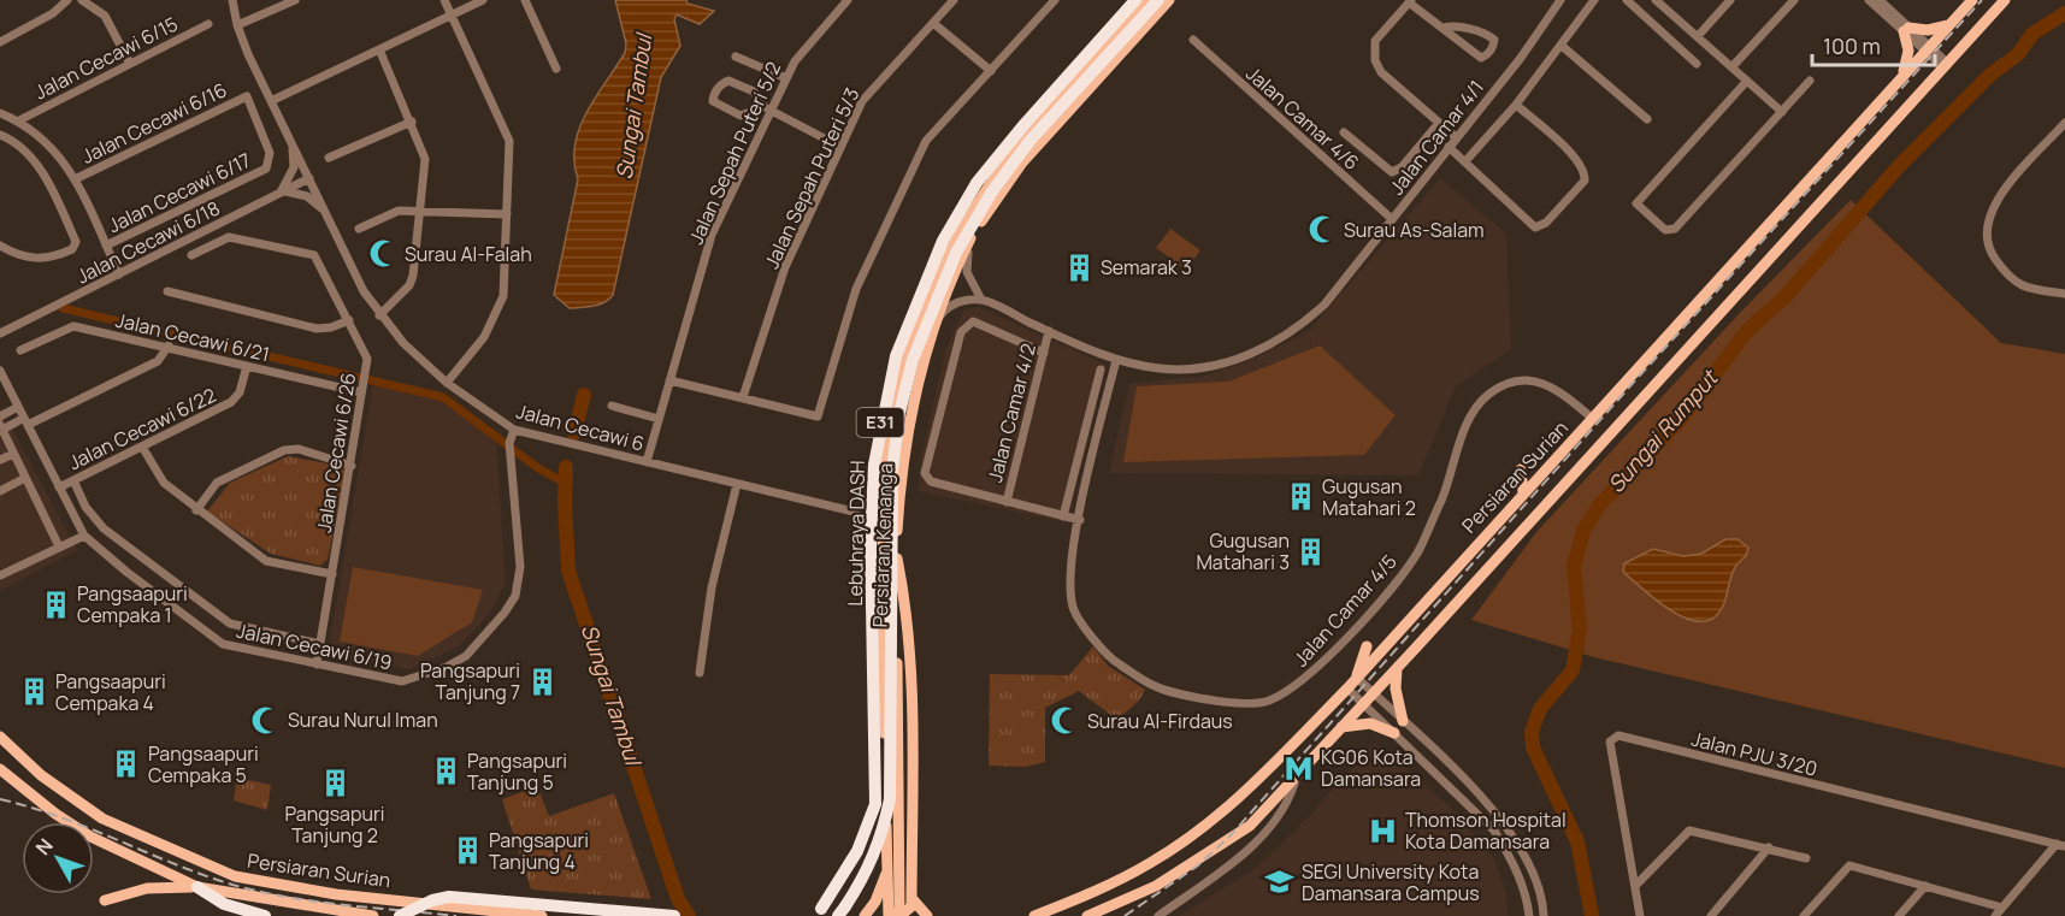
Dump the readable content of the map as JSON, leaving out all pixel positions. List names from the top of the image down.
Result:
{
  "streets": {
    "highway": ["E31", "Lebuhraya DASH"],
    "main road": ["Persiaran Surian", "Persiaran Kenanga"],
    "street": [
      "Jalan Cecawi 6/15",
      "Jalan Camar 4/6",
      "Jalan Cecawi 6/16",
      "Jalan Camar 4/1",
      "Jalan Sepah Puteri 5/2",
      "Jalan Sepah Puteri 5/3",
      "Jalan Cecawi 6/17",
      "Jalan Cecawi 6/18",
      "Jalan Cecawi 6/21",
      "Jalan Camar 4/2",
      "Jalan Cecawi 6",
      "Jalan Cecawi 6/22",
      "Jalan Cecawi 6/26",
      "Jalan Camar 4/5",
      "Jalan Cecawi 6/19",
      "Jalan PJU 3/20"
    ]
  },
  "crossings": [
    ["Jalan Camar 4/6", "Jalan Camar 4/1"],
    ["Jalan Cecawi 6/16", "Jalan Cecawi 6/17"],
    ["Jalan Camar 4/1", "Jalan Camar 4/2"],
    ["Jalan Camar 4/1", "Jalan Camar 4/5"],
    ["Jalan Sepah Puteri 5/2", "Jalan Cecawi 6"],
    ["Jalan Cecawi 6/18", "Jalan Cecawi 6"],
    ["Jalan Cecawi 6/21", "Jalan Cecawi 6/22"],
    ["Jalan Cecawi 6/21", "Jalan Cecawi 6/26"],
    ["Jalan Cecawi 6", "Jalan Cecawi 6/19"],
    ["Jalan Cecawi 6/22", "Jalan Cecawi 6/19"],
    ["Jalan Cecawi 6/26", "Jalan Cecawi 6/19"],
    ["Persiaran Surian", "Jalan Camar 4/5"],
    ["Lebuhraya DASH", "Persiaran Kenanga"]
  ],
  "water": ["Sungai Tambul", "Sungai Rumput"],
  "places": {
    "mosque": [
      "Surau As-Salam",
      "Surau Al-Falah",
      "Surau Nurul Iman",
      "Surau Al-Firdaus"
    ],
    "building": [
      "Semarak 3",
      "Gugusan Matahari 2",
      "Gugusan Matahari 3",
      "Pangsaapuri Cempaka 1",
      "Pangsapuri Tanjung 7",
      "Pangsaapuri Cempaka 4",
      "Pangsaapuri Cempaka 5",
      "Pangsapuri Tanjung 5",
      "Pangsapuri Tanjung 2",
      "Pangsapuri Tanjung 4"
    ],
    "metro station": ["KG06 Kota Damansara"],
    "hospital": ["Thomson Hospital Kota Damansara"],
    "school or university": ["SEGI University Kota Damansara Campus"]
  },
  "scale_bar": "100 m",
  "north": "top left"
}
